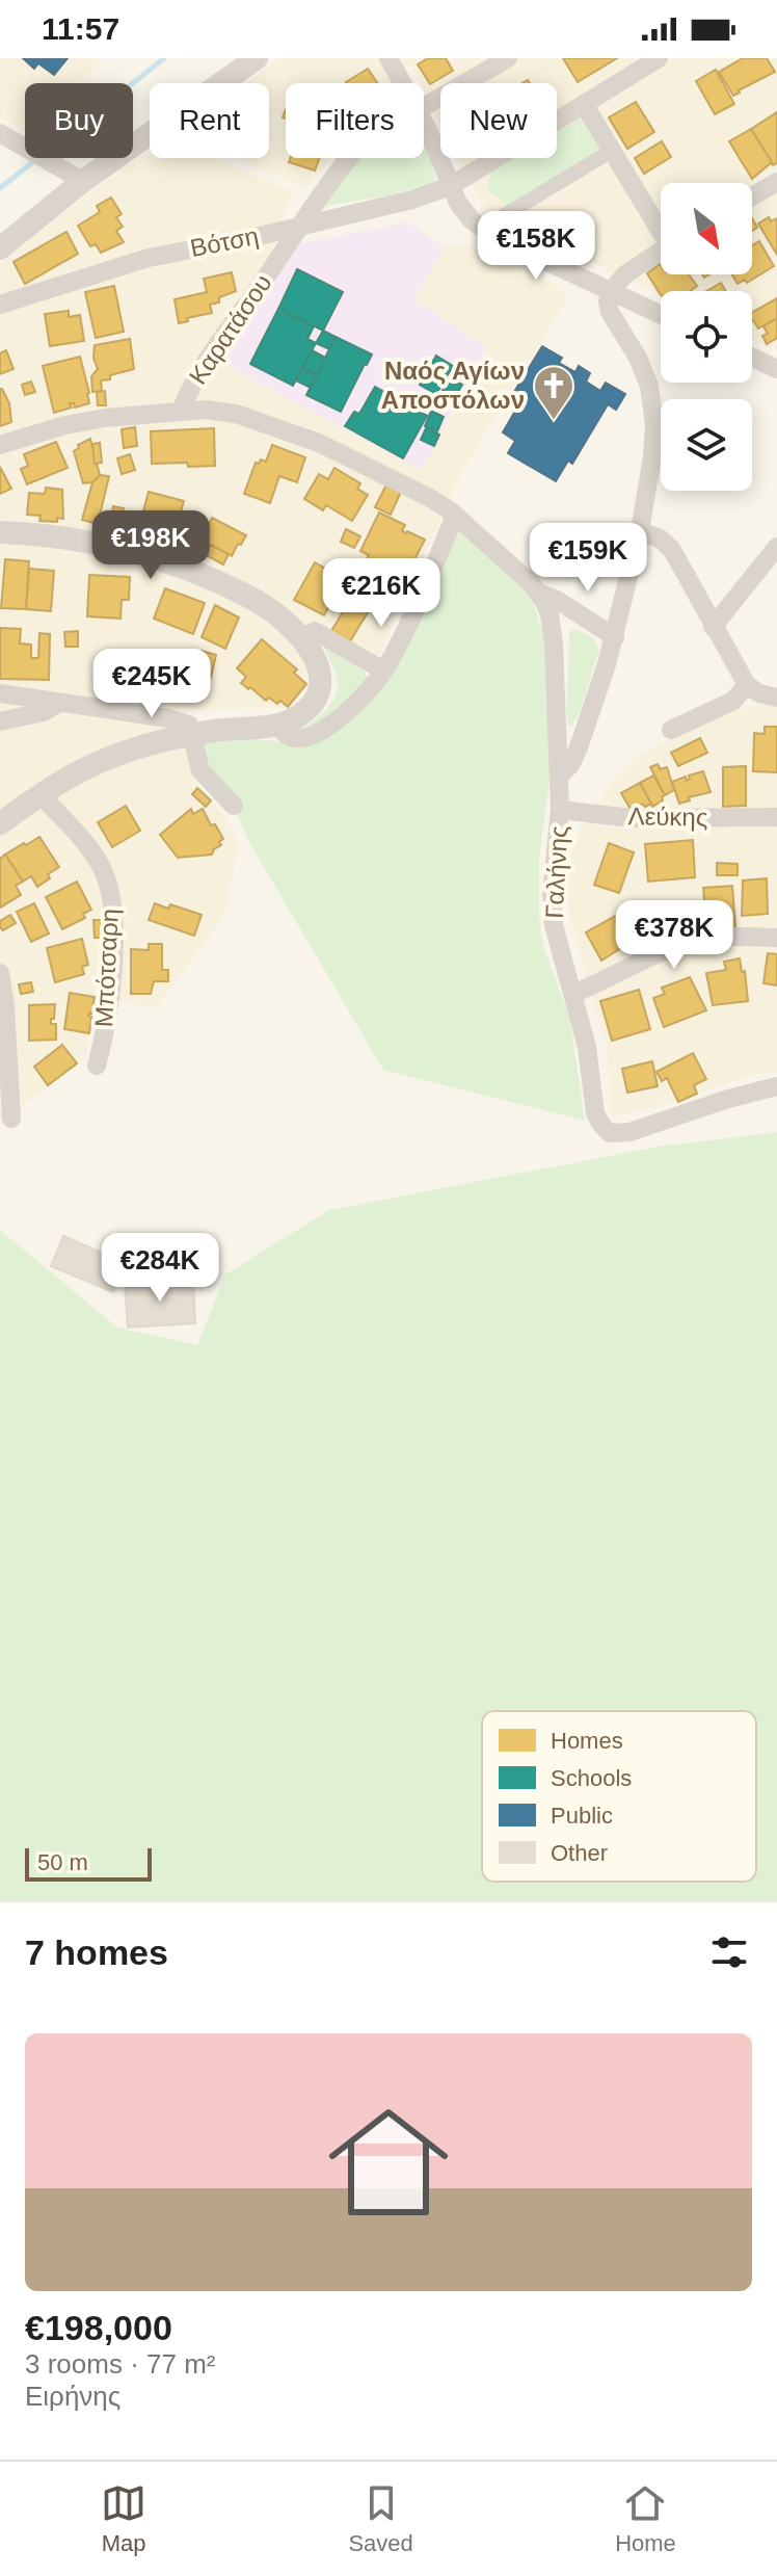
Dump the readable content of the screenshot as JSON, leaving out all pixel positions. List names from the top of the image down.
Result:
{
  "streets": {
    "street": [
      "Βότση",
      "Καρατάσου",
      "Λεύκης",
      "Γαλήνης",
      "Μπότσαρη"
    ]
  },
  "crossings": [
    ["Βότση", "Καρατάσου"],
    ["Καρατάσου", "Γαλήνης"],
    ["Λεύκης", "Γαλήνης"]
  ],
  "places": {
    "church": ["Ναός Αγίων Αποστόλων"]
  },
  "legend": [
    "Homes",
    "Schools",
    "Public",
    "Other"
  ],
  "scale_bar": "50 m",
  "north": "bottom right",
  "page": {
    "status": "11:57",
    "chip": [
      "Buy",
      "Rent",
      "Filters",
      "New"
    ],
    "price": [
      "€158K",
      "€198K",
      "€159K",
      "€216K",
      "€245K",
      "€378K",
      "€284K"
    ],
    "scale": "50 m",
    "heading": "7 homes",
    "list": [
      {
        "name": "€198,000",
        "note": "3 rooms · 77 m² · Ειρήνης"
      }
    ],
    "tabs": ["Map", "Saved", "Home"]
  }
}
